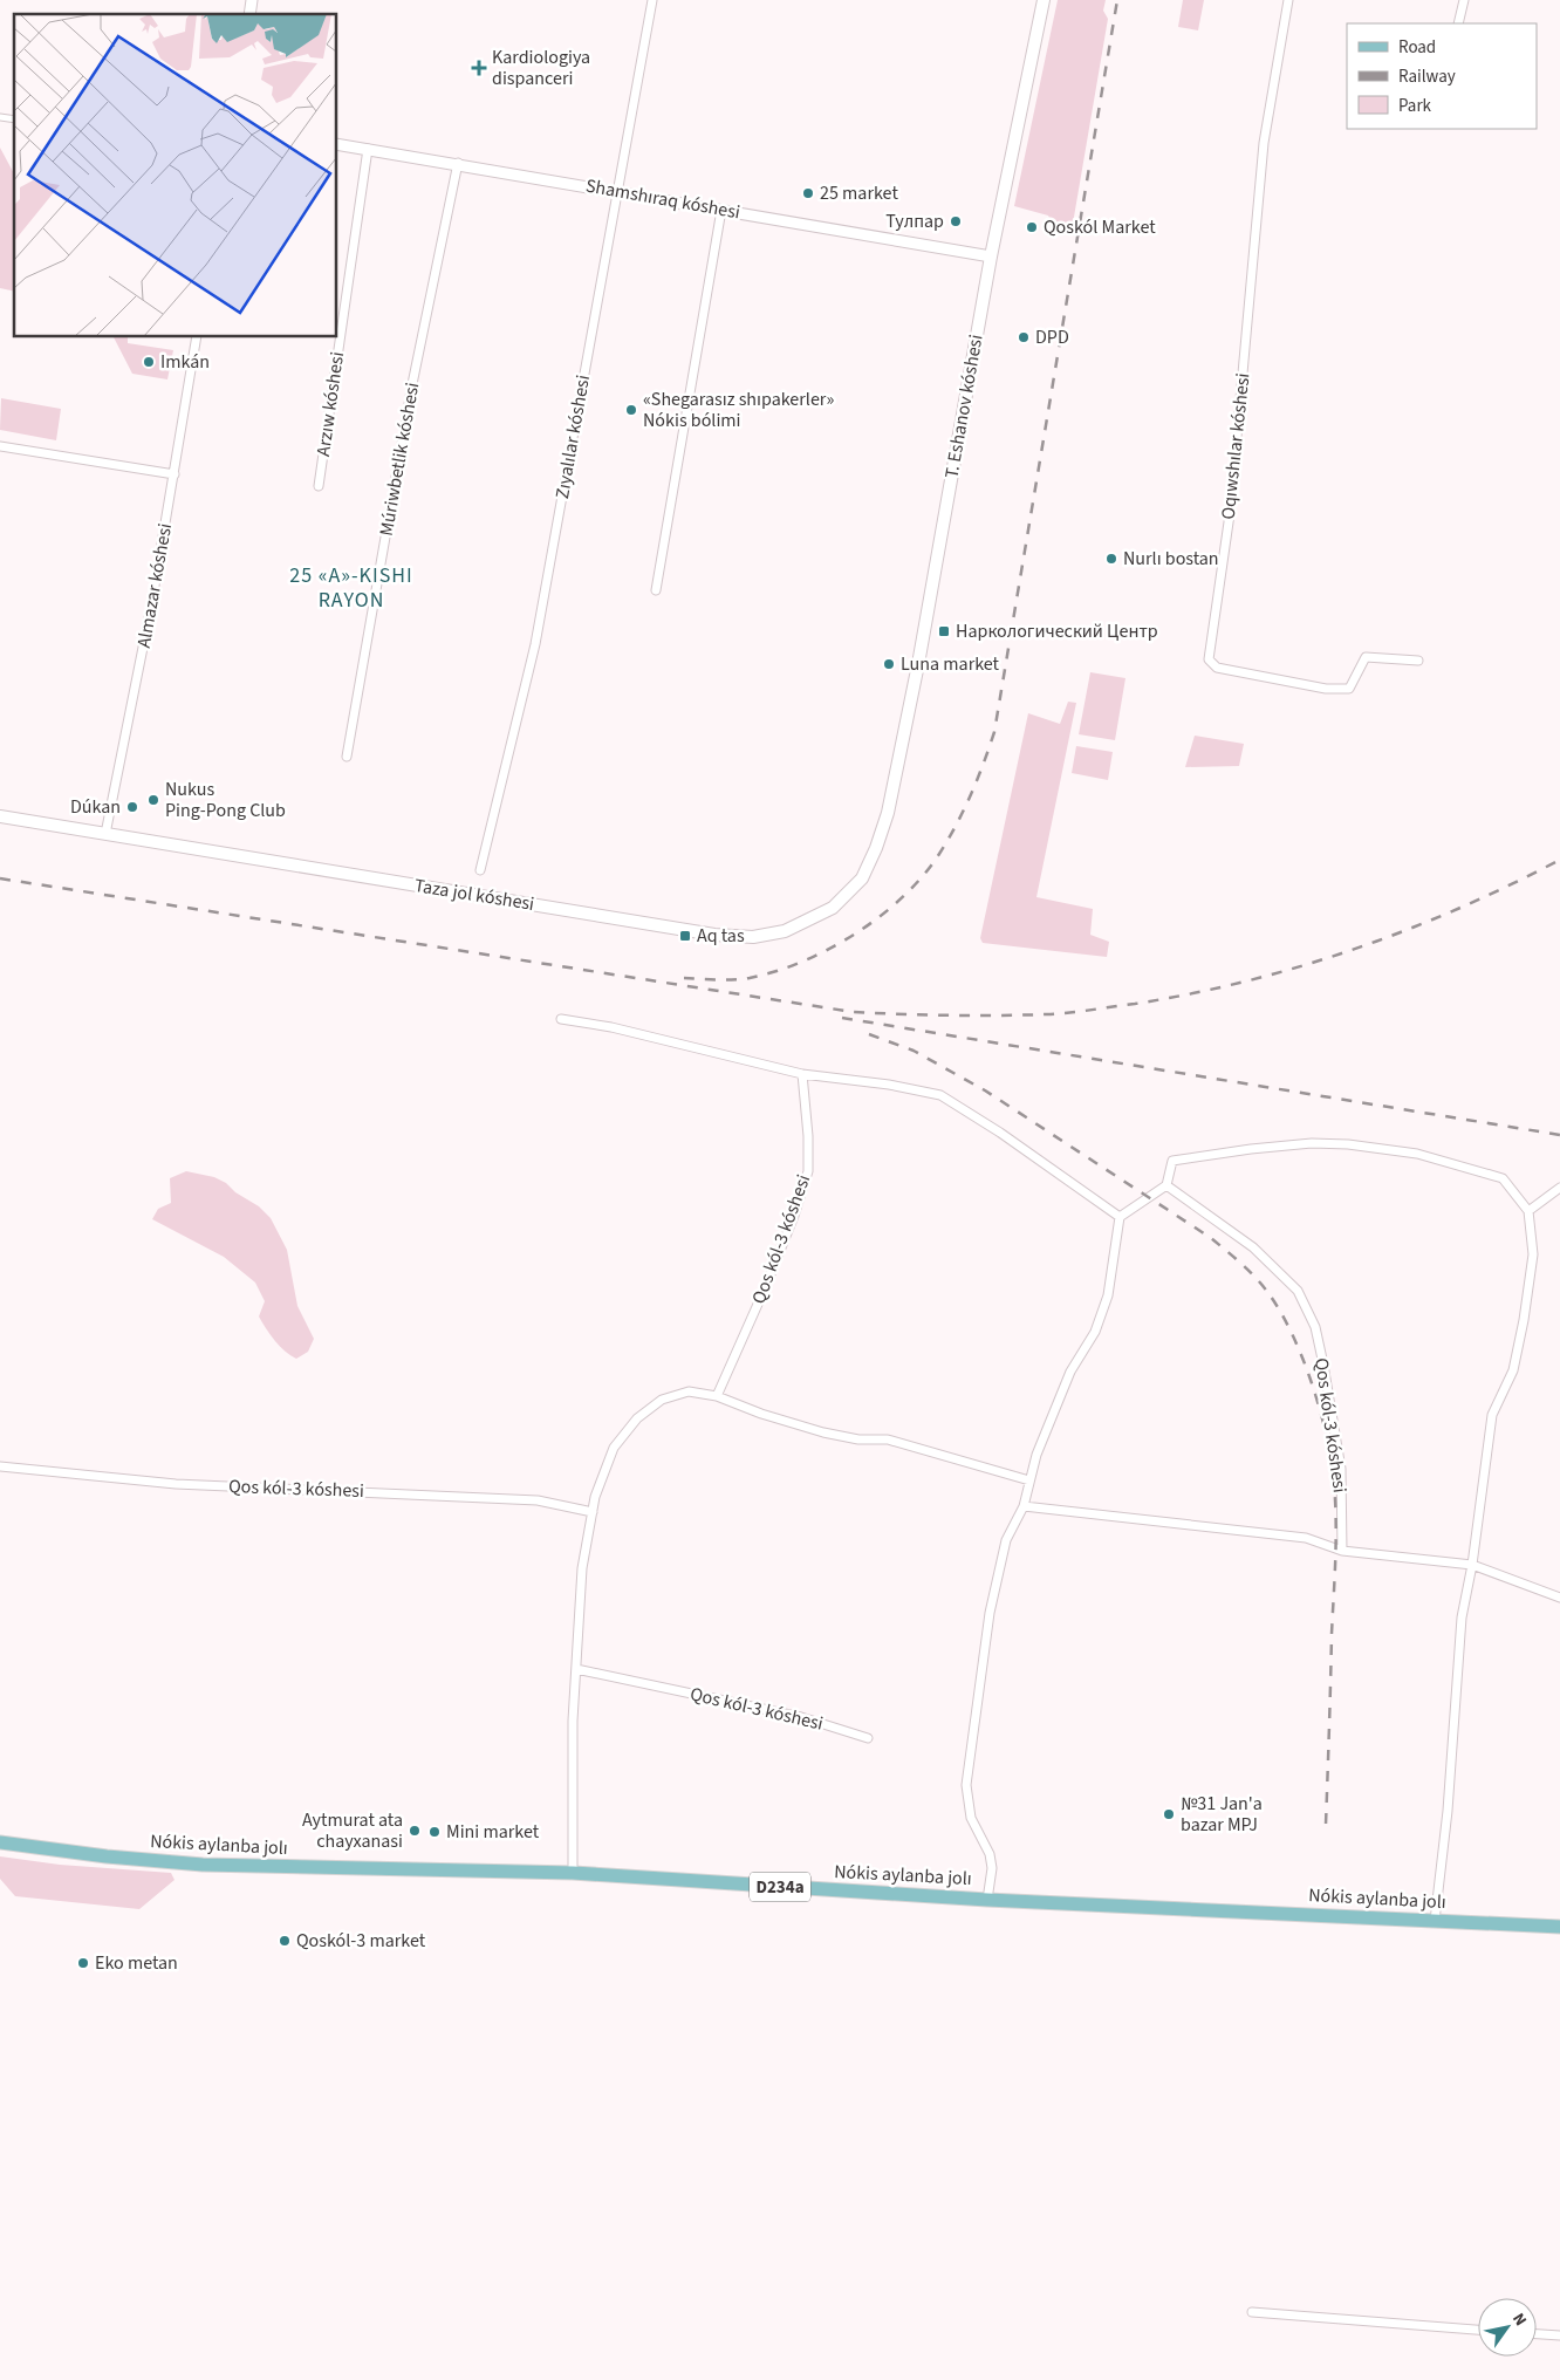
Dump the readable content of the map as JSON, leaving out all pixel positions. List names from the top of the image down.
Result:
{
  "streets": {
    "main road": [
      "T. Eshanov kóshesi",
      "Taza jol kóshesi",
      "Nókis aylanba jolı",
      "D234a"
    ],
    "street": [
      "Shamshıraq kóshesi",
      "Arzıw kóshesi",
      "Zıyalılar kóshesi",
      "Oqıwshılar kóshesi",
      "Múriwbetlik kóshesi",
      "Almazar kóshesi",
      "Qos kól-3 kóshesi"
    ]
  },
  "crossings": [
    ["Shamshıraq kóshesi", "Arzıw kóshesi"],
    ["Shamshıraq kóshesi", "T. Eshanov kóshesi"],
    ["Shamshıraq kóshesi", "Zıyalılar kóshesi"],
    ["Shamshıraq kóshesi", "Múriwbetlik kóshesi"],
    ["T. Eshanov kóshesi", "Taza jol kóshesi"],
    ["Almazar kóshesi", "Taza jol kóshesi"]
  ],
  "districts": ["25 «A»-KISHI RAYON"],
  "places": {
    "health": ["Kardiologiya dispanceri"],
    "other": [
      "25 market",
      "Тулпар",
      "Qoskól Market",
      "DPD",
      "Imkán",
      "«Shegarasız shıpakerler» Nókis bólimi",
      "Nurlı bostan",
      "Luna market",
      "Nukus Ping-Pong Club",
      "Dúkan",
      "№31 Jan'a bazar MPJ",
      "Aytmurat ata chayxanasi",
      "Mini market",
      "Qoskól-3 market",
      "Eko metan"
    ],
    "transit": ["Наркологический Центр", "Aq tas"]
  },
  "legend": ["Road", "Railway", "Park"],
  "north": "top right"
}
